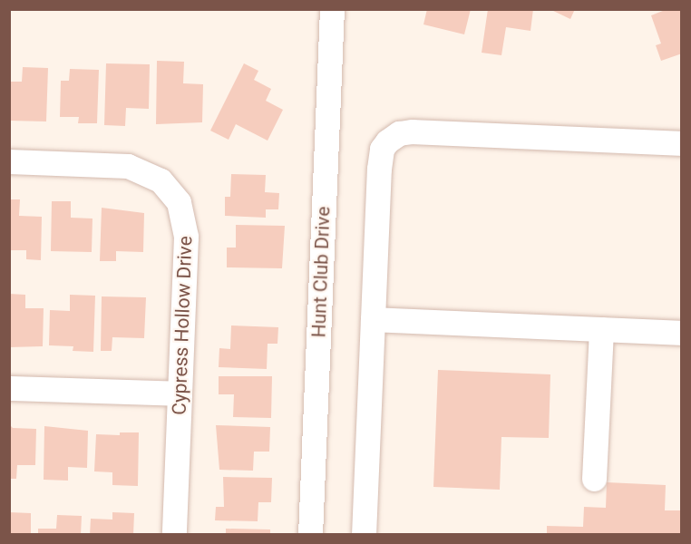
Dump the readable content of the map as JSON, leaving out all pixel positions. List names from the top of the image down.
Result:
{
  "streets": {
    "street": ["Hunt Club Drive", "Cypress Hollow Drive"]
  }
}
